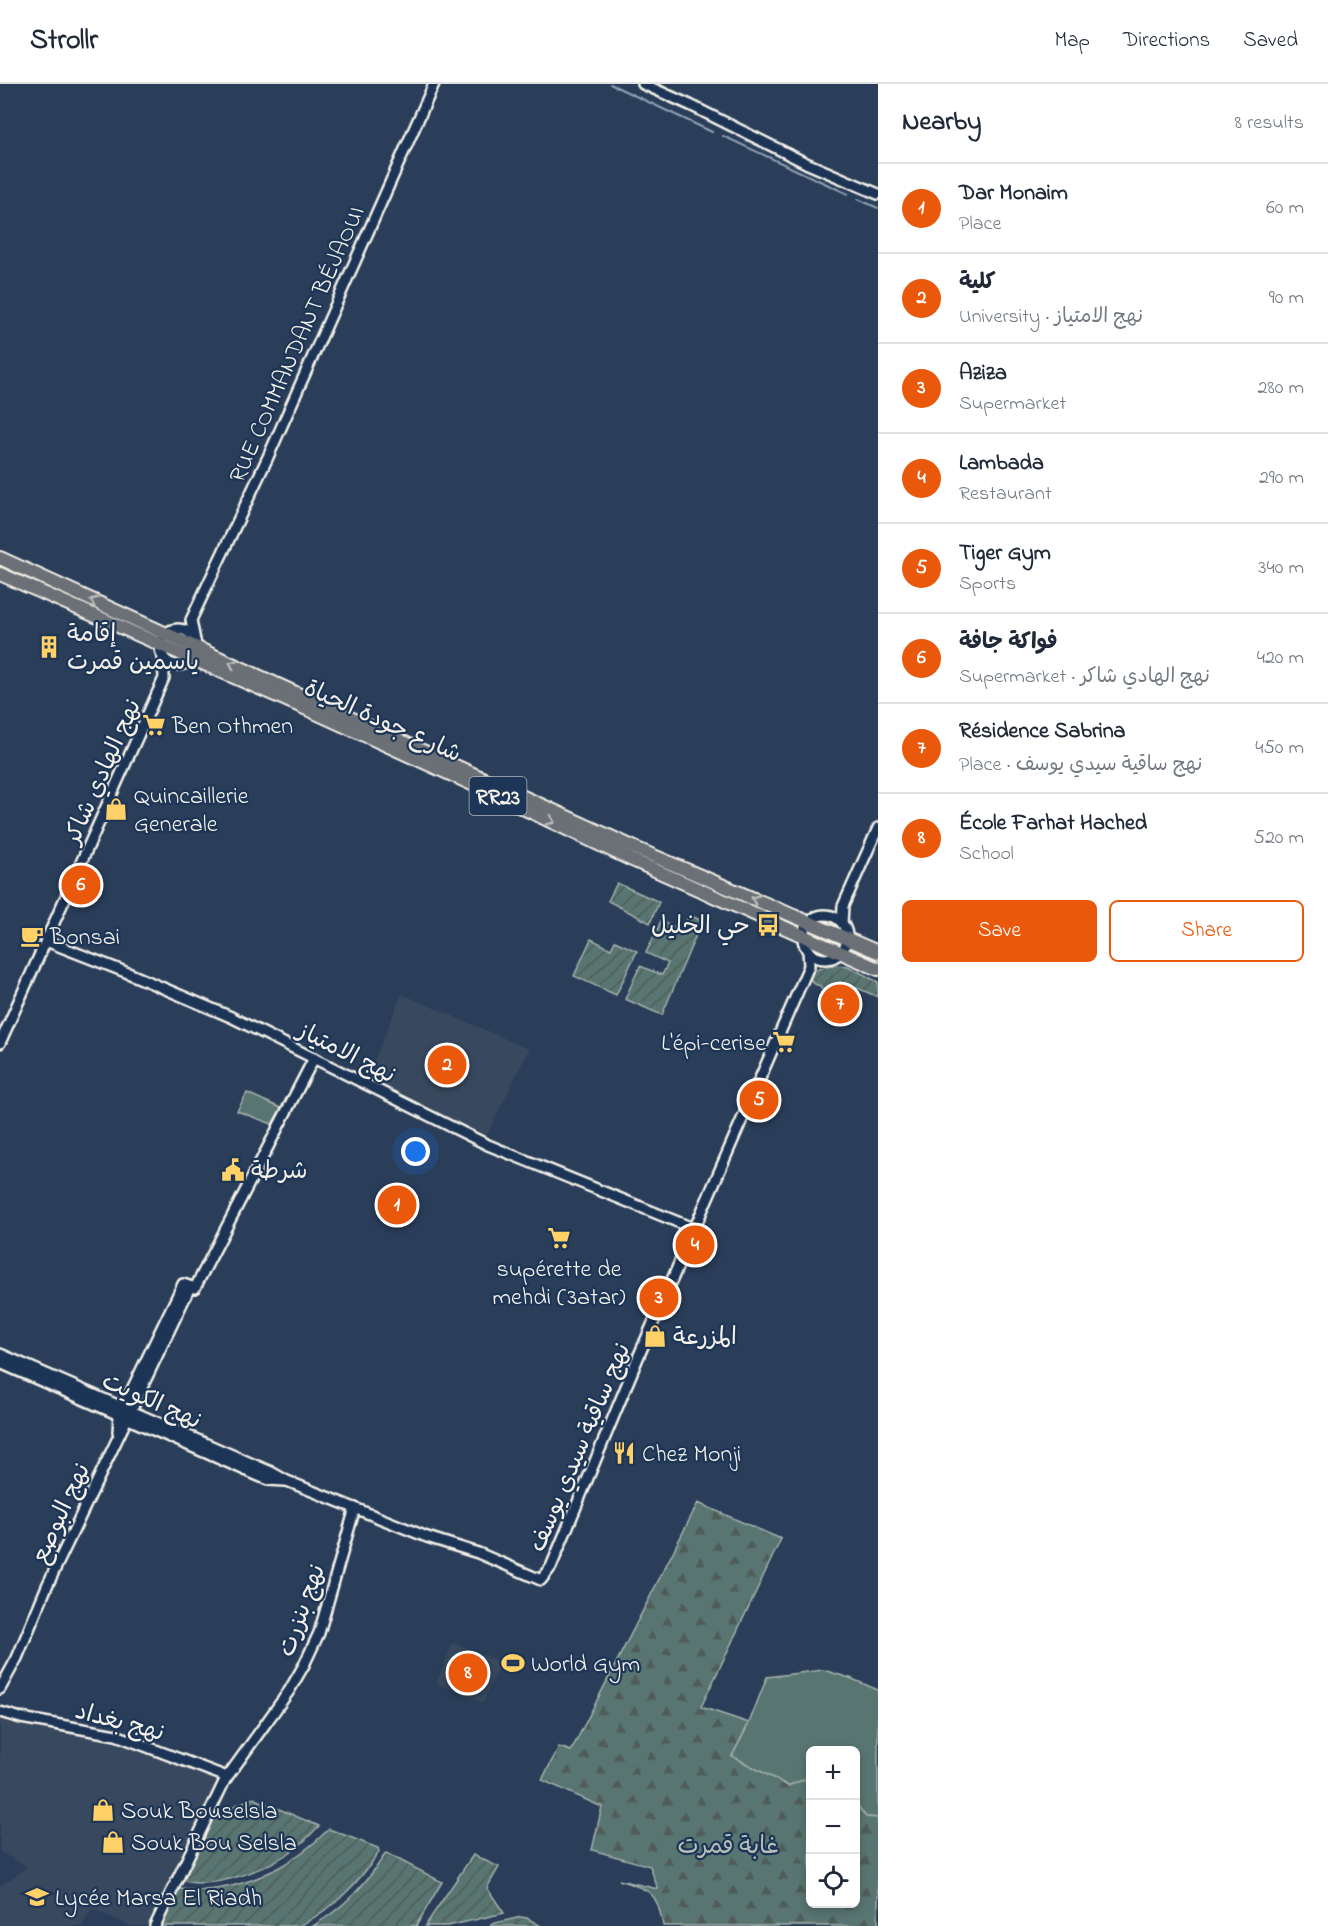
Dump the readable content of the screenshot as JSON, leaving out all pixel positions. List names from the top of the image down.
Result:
{
  "streets": {
    "highway": ["شارع جودة الحياة", "RR23"],
    "street": [
      "RUE COMMANDANT BÉJAOUI",
      "نهج الهادي شاكر",
      "نهج الامتياز",
      "نهج الكويت",
      "نهج ساقية سيدي يوسف",
      "نهج البوصع",
      "نهج بنزرت",
      "نهج بغداد"
    ]
  },
  "crossings": [
    ["نهج الهادي شاكر", "نهج الامتياز"],
    ["نهج الامتياز", "نهج ساقية سيدي يوسف"],
    ["نهج الامتياز", "نهج البوصع"],
    ["نهج الكويت", "نهج ساقية سيدي يوسف"],
    ["نهج الكويت", "نهج البوصع"],
    ["نهج الكويت", "نهج بنزرت"],
    ["نهج بنزرت", "نهج بغداد"]
  ],
  "parks": ["غابة قمرت"],
  "places": {
    "building": ["إقامة ياسمين قمرت"],
    "supermarket": ["Ben Othmen", "L'épi-cerise", "supérette de mehdi (3atar)"],
    "shop": [
      "Quincaillerie Generale",
      "المزرعة",
      "Souk Bouselsla",
      "Souk Bou Selsla"
    ],
    "bus stop": ["حي الخليل"],
    "cafe": ["Bonsai"],
    "public building": ["شرطة"],
    "restaurant": ["Chez Monji"],
    "sports": ["World Gym"],
    "school or university": ["Lycée Marsa El Riadh"]
  },
  "page": {
    "header": "Strollr",
    "nav": ["Map", "Directions", "Saved"],
    "heading": ["Nearby", "8 results"],
    "list": [
      {
        "mark": "1",
        "name": "Dar Monaim",
        "note": "Place",
        "value": "60 m"
      },
      {
        "mark": "2",
        "name": "كلية",
        "note": "University · نهج الامتياز",
        "value": "90 m"
      },
      {
        "mark": "3",
        "name": "Aziza",
        "note": "Supermarket",
        "value": "280 m"
      },
      {
        "mark": "4",
        "name": "Lambada",
        "note": "Restaurant",
        "value": "290 m"
      },
      {
        "mark": "5",
        "name": "Tiger Gym",
        "note": "Sports",
        "value": "340 m"
      },
      {
        "mark": "6",
        "name": "فواكة جافة",
        "note": "Supermarket · نهج الهادي شاكر",
        "value": "420 m"
      },
      {
        "mark": "7",
        "name": "Résidence Sabrina",
        "note": "Place · نهج ساقية سيدي يوسف",
        "value": "450 m"
      },
      {
        "mark": "8",
        "name": "École Farhat Hached",
        "note": "School",
        "value": "520 m"
      }
    ],
    "pins": [
      "6",
      "7",
      "2",
      "5",
      "1",
      "4",
      "3",
      "8"
    ],
    "buttons": ["Save", "Share"],
    "map_buttons": ["+", "−"]
  }
}
